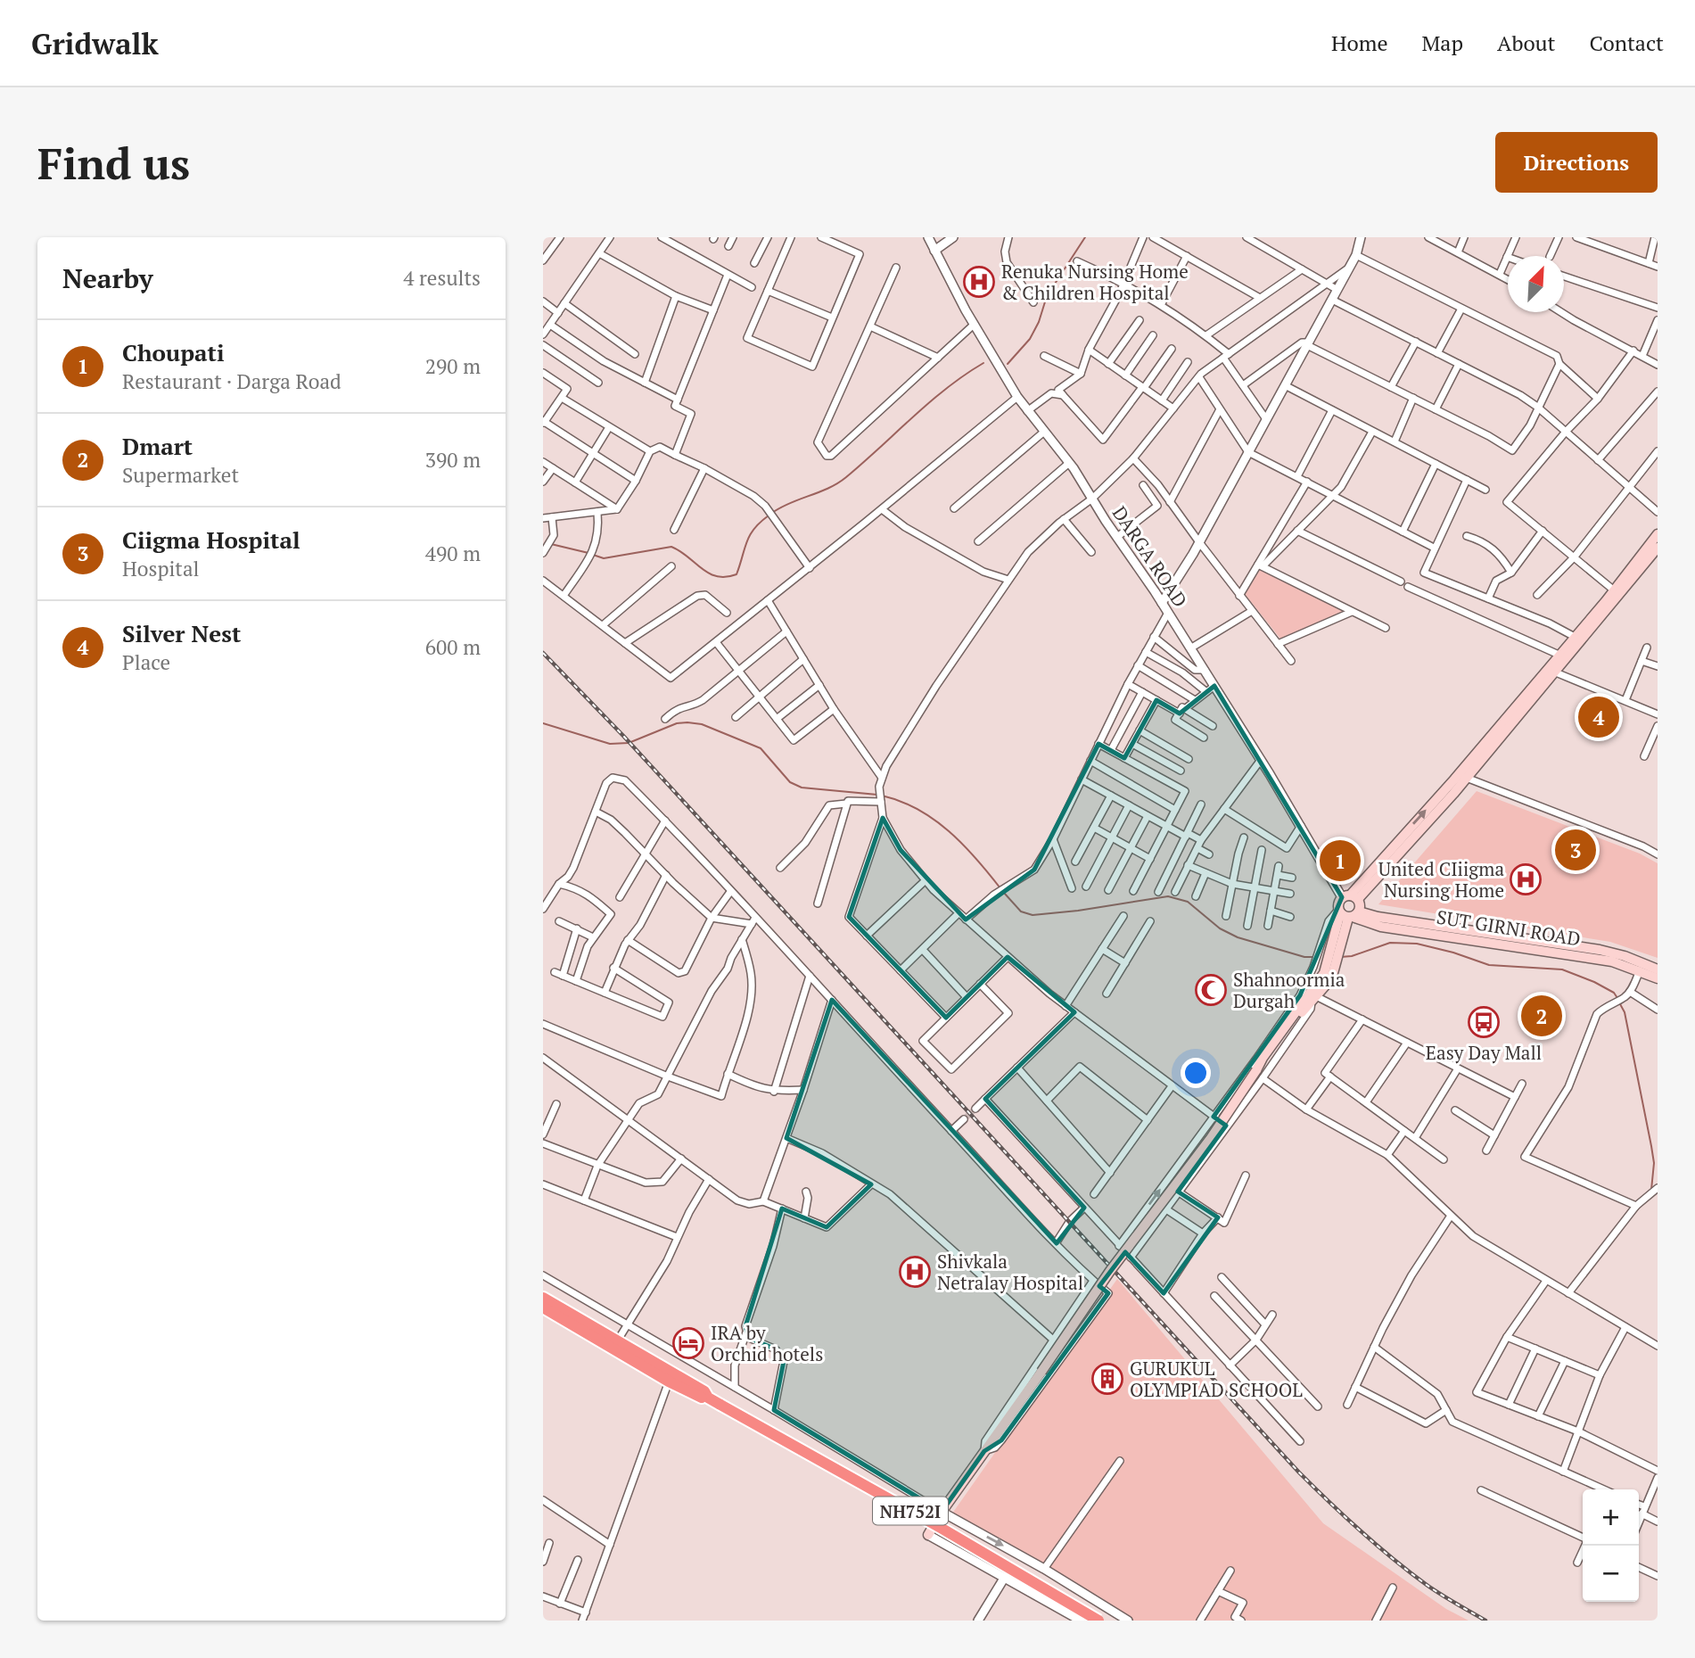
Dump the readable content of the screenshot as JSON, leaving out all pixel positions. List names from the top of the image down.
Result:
{
  "streets": {
    "highway": ["NH752I"],
    "street": ["DARGA ROAD"]
  },
  "places": {
    "hospital": ["Renuka Nursing Home & Children Hospital", "United CIiigma Nursing Home", "Shivkala Netralay Hospital"],
    "mosque": ["Shahnoormia Durgah"],
    "bus stop": ["Easy Day Mall"],
    "hotel": ["IRA by Orchid hotels"],
    "building": ["GURUKUL OLYMPIAD SCHOOL"]
  },
  "north": "top right",
  "page": {
    "header": "Gridwalk",
    "nav": [
      "Home",
      "Map",
      "About",
      "Contact"
    ],
    "buttons": "Directions",
    "title": "Find us",
    "heading": ["Nearby", "4 results"],
    "list": [
      {
        "mark": "1",
        "name": "Choupati",
        "note": "Restaurant · Darga Road",
        "value": "290 m"
      },
      {
        "mark": "2",
        "name": "Dmart",
        "note": "Supermarket",
        "value": "390 m"
      },
      {
        "mark": "3",
        "name": "Ciigma Hospital",
        "note": "Hospital",
        "value": "490 m"
      },
      {
        "mark": "4",
        "name": "Silver Nest",
        "note": "Place",
        "value": "600 m"
      }
    ],
    "pins": [
      "4",
      "3",
      "1",
      "2"
    ],
    "map_buttons": ["+", "−"]
  }
}
